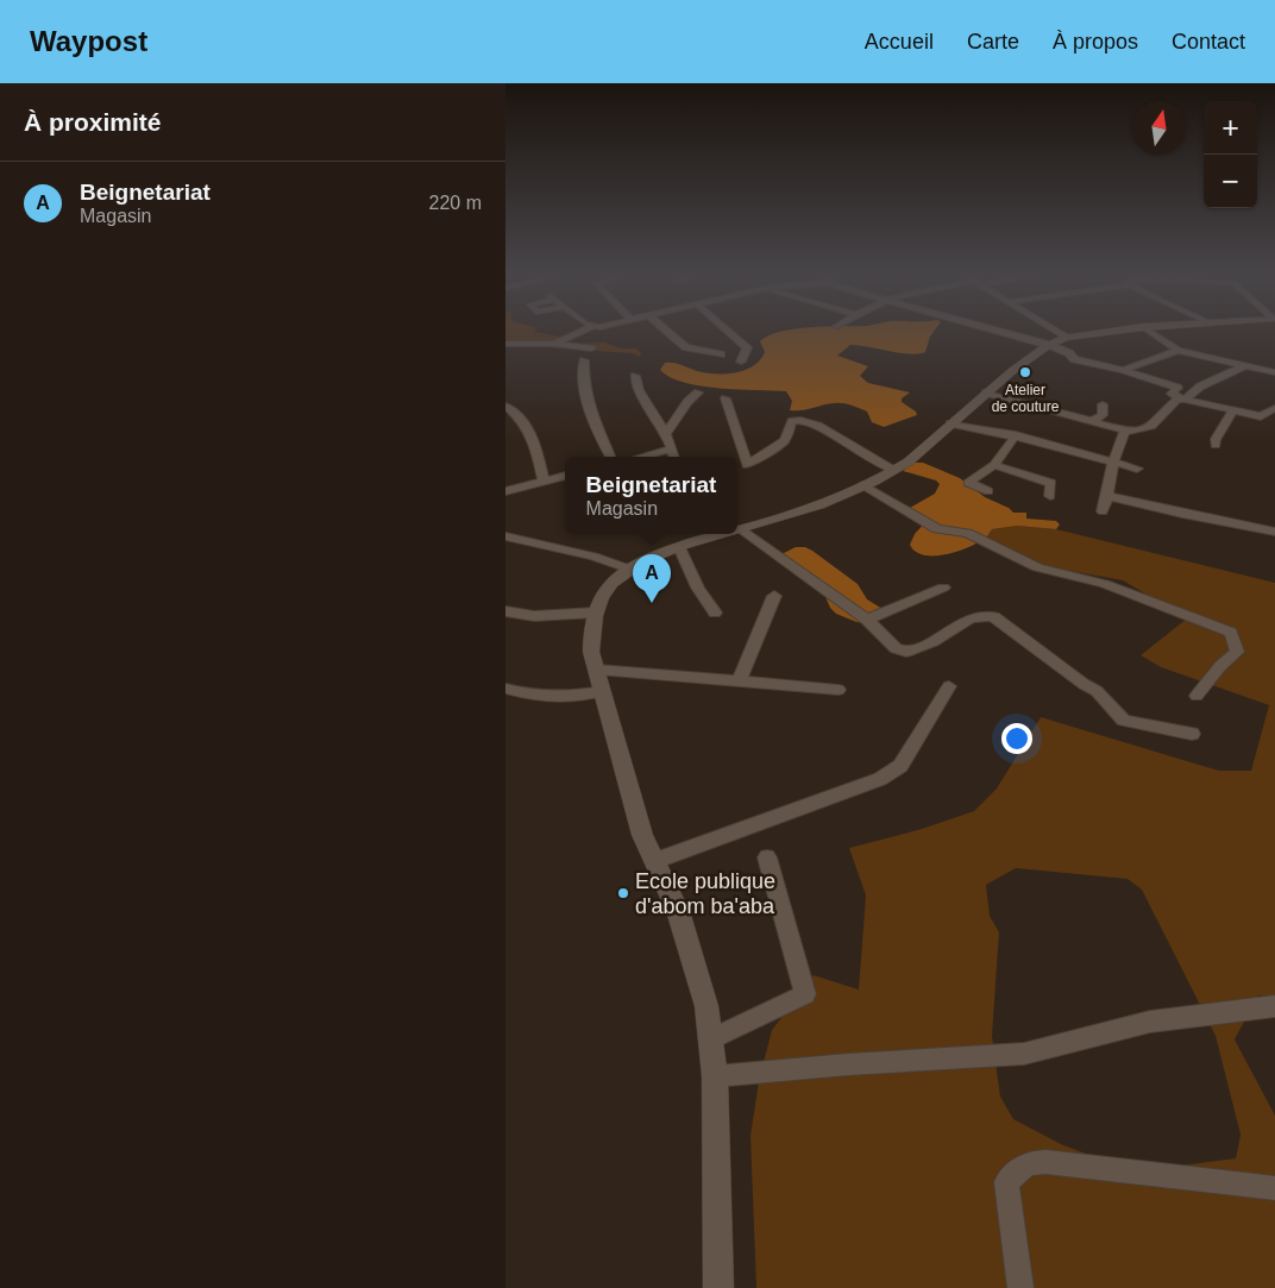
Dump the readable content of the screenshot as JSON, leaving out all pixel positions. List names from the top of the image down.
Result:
{
  "places": ["Atelier de couture", "Ecole publique d'abom ba'aba"],
  "north": "top",
  "page": {
    "header": "Waypost",
    "nav": [
      "Accueil",
      "Carte",
      "À propos",
      "Contact"
    ],
    "heading": "À proximité",
    "map_buttons": ["+", "−"],
    "list": [
      {
        "mark": "A",
        "name": "Beignetariat",
        "note": "Magasin",
        "value": "220 m"
      }
    ],
    "popup": ["Beignetariat", "Magasin"],
    "pins": "A"
  }
}
